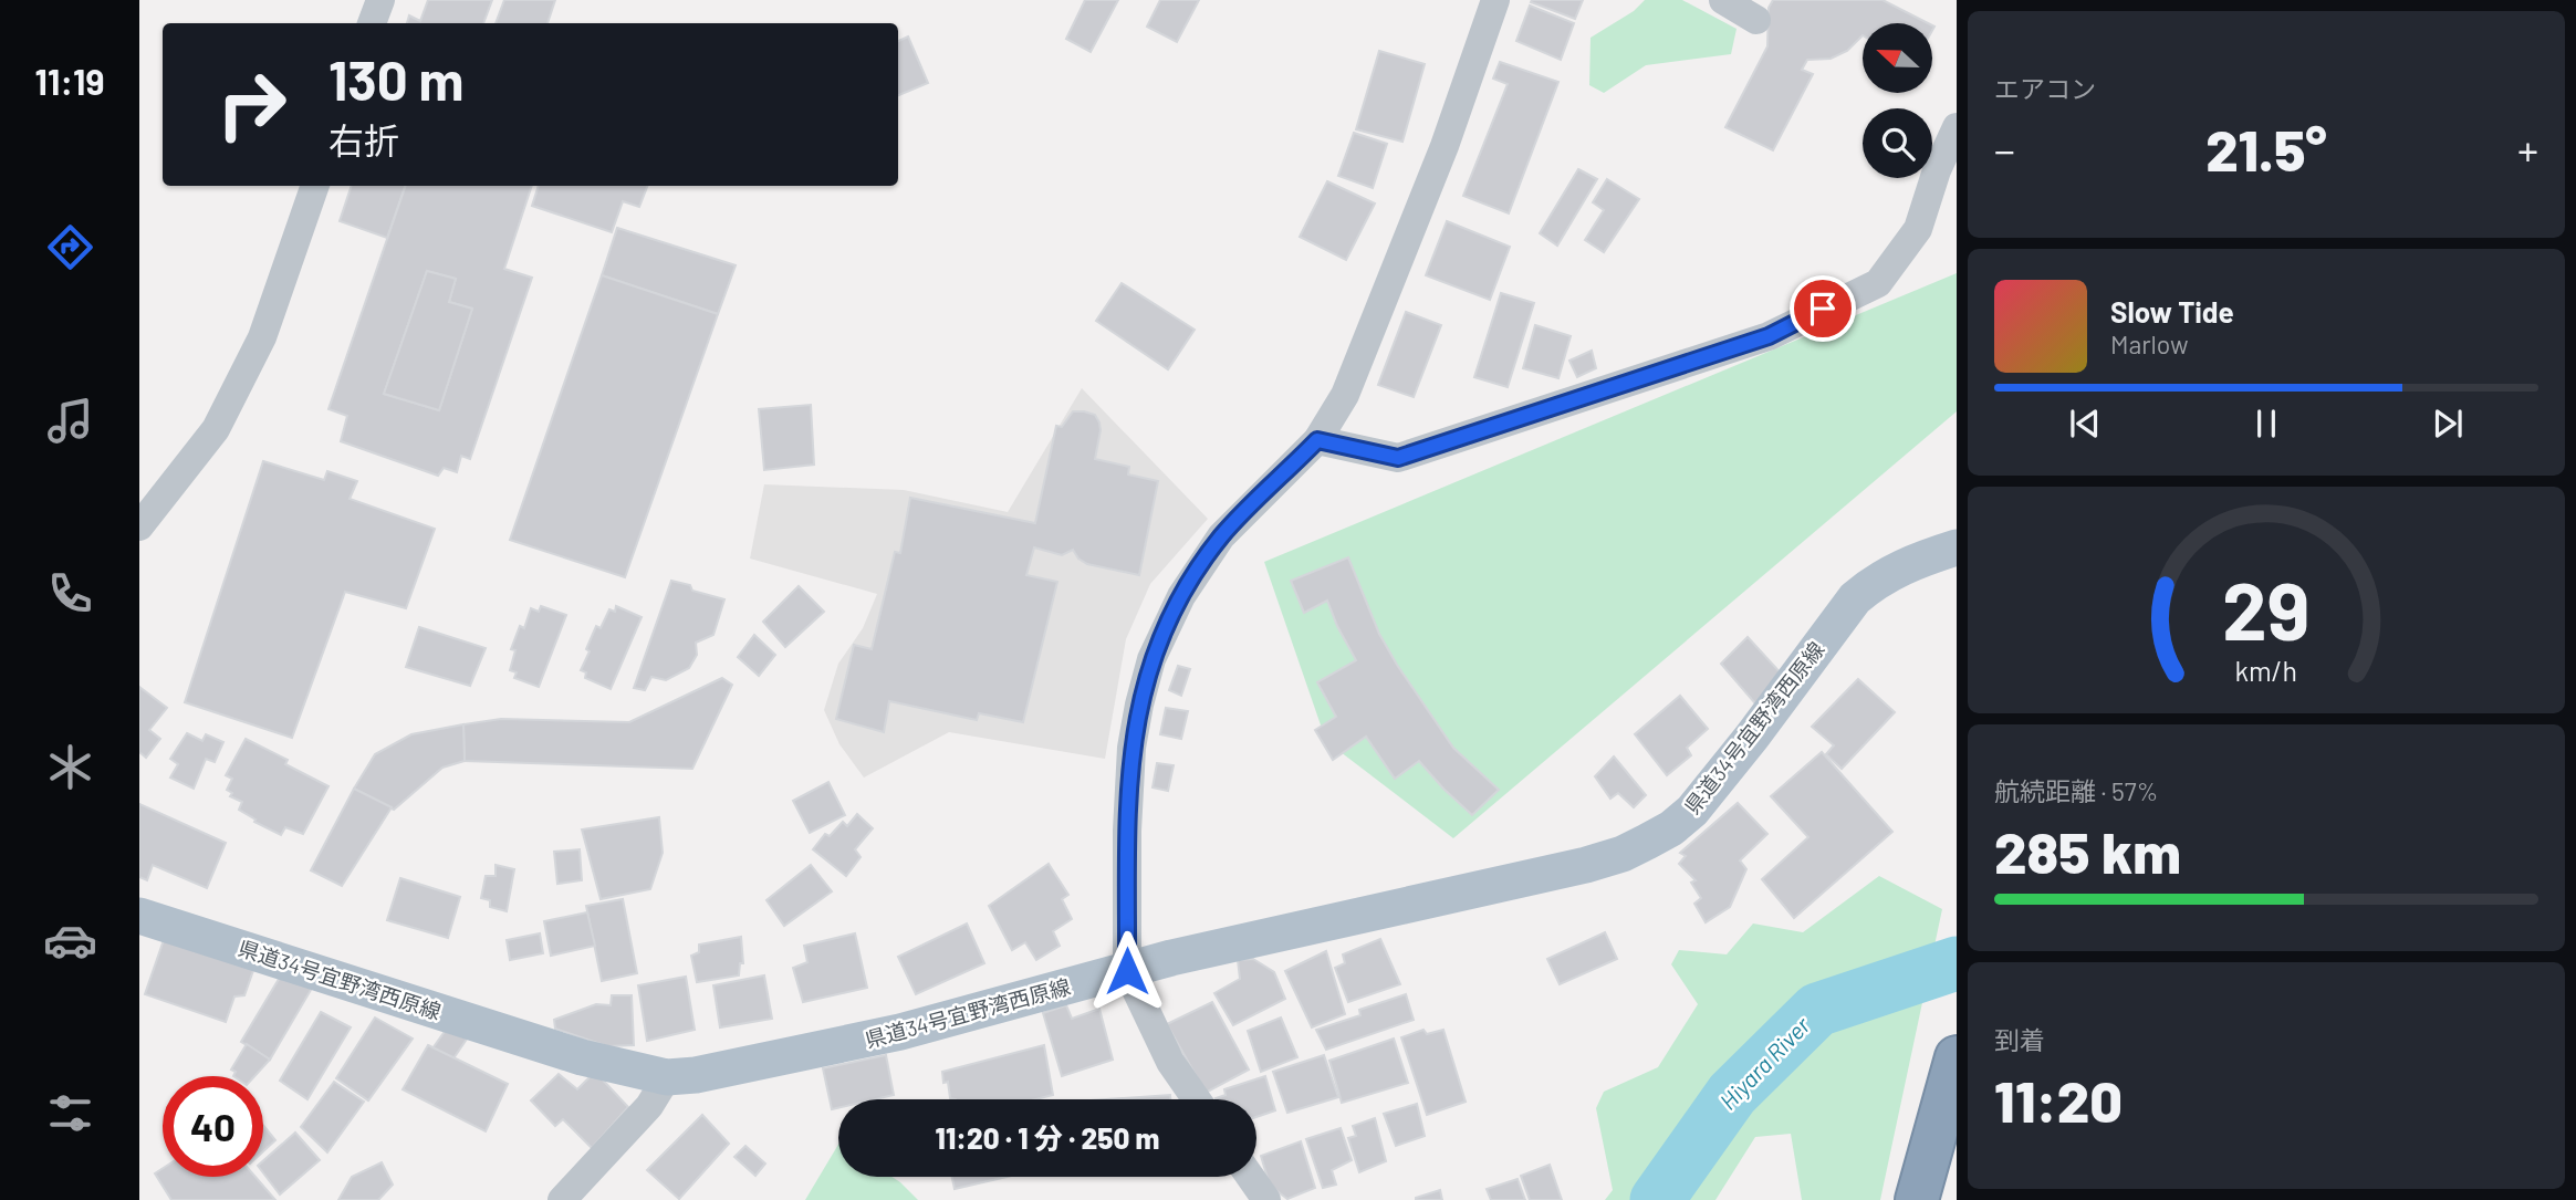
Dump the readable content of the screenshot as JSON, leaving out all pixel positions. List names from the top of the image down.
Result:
{
  "streets": {
    "main road": ["県道34号宜野湾西原線"]
  },
  "water": ["Hiyara River"],
  "north": "left",
  "page": {
    "tabs": "11:19",
    "tile": [
      "エアコン",
      ["航続距離 · 57%", "285 km"],
      ["到着", "11:20"]
    ],
    "turn": ["130 m", "右折"],
    "heat": ["−", "21.5°", "+"],
    "song": ["Slow Tide", "Marlow"],
    "limit": "40",
    "trip": "11:20 · 1 分 · 250 m",
    "gauge": ["29", "km/h"]
  }
}
